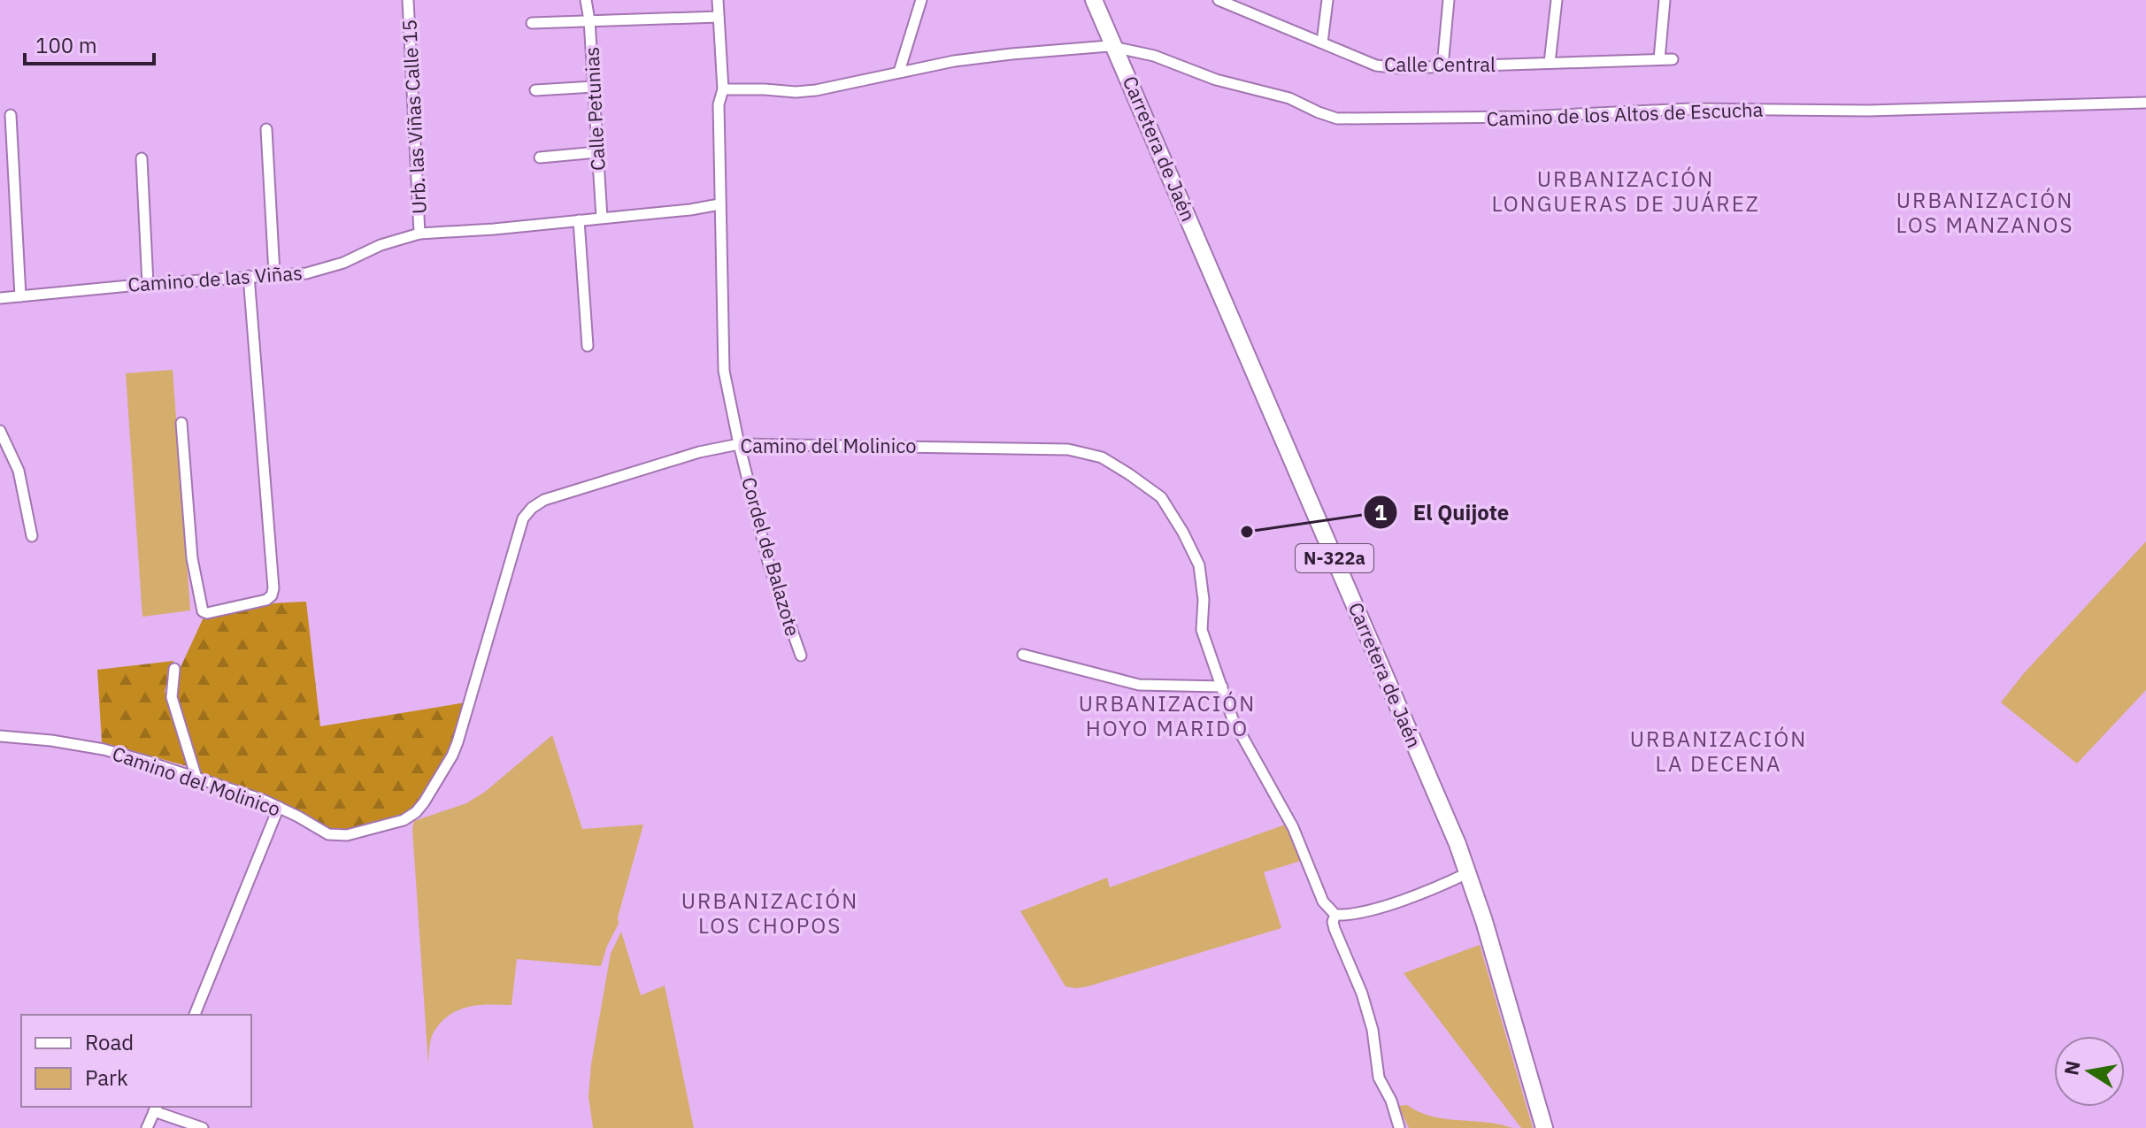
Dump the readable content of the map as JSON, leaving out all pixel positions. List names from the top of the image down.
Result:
{
  "streets": {
    "highway": ["Carretera de Jaén", "N-322a"],
    "street": [
      "Calle Central",
      "Calle Petunias",
      "Camino de los Altos de Escucha",
      "Urb. las Viñas Calle 15",
      "Camino de las Viñas",
      "Camino del Molinico",
      "Cordel de Balazote"
    ]
  },
  "crossings": [
    ["Calle Petunias", "Camino de las Viñas"],
    ["Camino de los Altos de Escucha", "Carretera de Jaén"],
    ["Camino de los Altos de Escucha", "Cordel de Balazote"],
    ["Urb. las Viñas Calle 15", "Camino de las Viñas"],
    ["Camino de las Viñas", "Cordel de Balazote"],
    ["Camino del Molinico", "Cordel de Balazote"]
  ],
  "districts": [
    "URBANIZACIÓN LONGUERAS DE JUÁREZ",
    "URBANIZACIÓN LOS MANZANOS",
    "URBANIZACIÓN HOYO MARIDO",
    "URBANIZACIÓN LA DECENA",
    "URBANIZACIÓN LOS CHOPOS"
  ],
  "places": ["El Quijote"],
  "legend": ["Road", "Park"],
  "scale_bar": "100 m",
  "north": "left"
}
